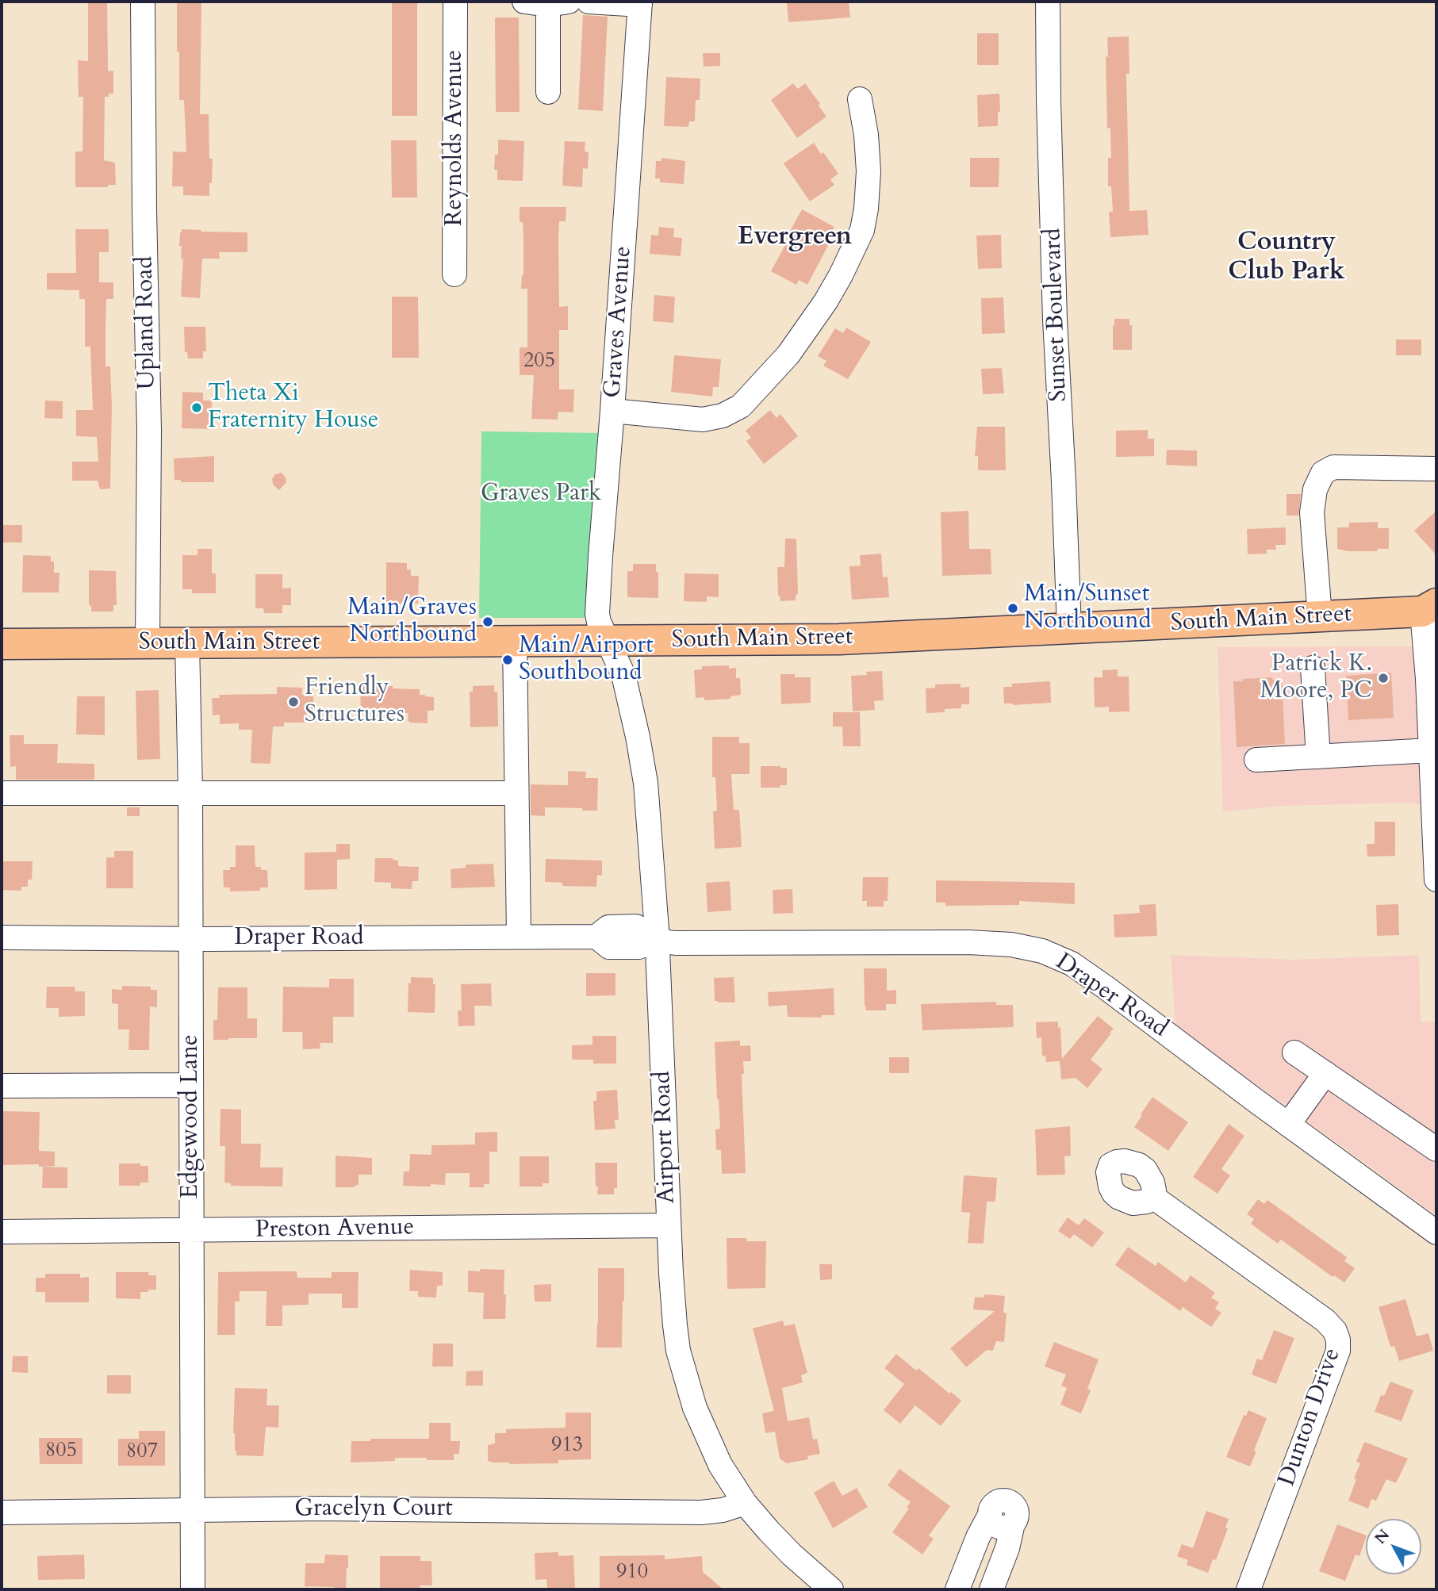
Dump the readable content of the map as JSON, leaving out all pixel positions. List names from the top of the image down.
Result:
{
  "streets": {
    "main road": ["South Main Street"],
    "street": [
      "Reynolds Avenue",
      "Sunset Boulevard",
      "Graves Avenue",
      "Upland Road",
      "Draper Road",
      "Edgewood Lane",
      "Airport Road",
      "Preston Avenue",
      "Dunton Drive",
      "Gracelyn Court"
    ]
  },
  "crossings": [
    ["Sunset Boulevard", "South Main Street"],
    ["Graves Avenue", "South Main Street"],
    ["Graves Avenue", "Airport Road"],
    ["Upland Road", "South Main Street"],
    ["South Main Street", "Edgewood Lane"],
    ["South Main Street", "Airport Road"],
    ["Draper Road", "Edgewood Lane"],
    ["Draper Road", "Airport Road"],
    ["Edgewood Lane", "Preston Avenue"],
    ["Edgewood Lane", "Gracelyn Court"],
    ["Airport Road", "Preston Avenue"],
    ["Airport Road", "Gracelyn Court"]
  ],
  "districts": ["Evergreen", "Country Club Park"],
  "parks": ["Graves Park"],
  "places": [
    "Theta Xi Fraternity House",
    "Main/Sunset Northbound",
    "Main/Graves Northbound",
    "Main/Airport Southbound",
    "Patrick K. Moore, PC",
    "Friendly Structures"
  ],
  "house_numbers": [
    "205",
    "913",
    "805",
    "807",
    "910"
  ],
  "north": "top left"
}
